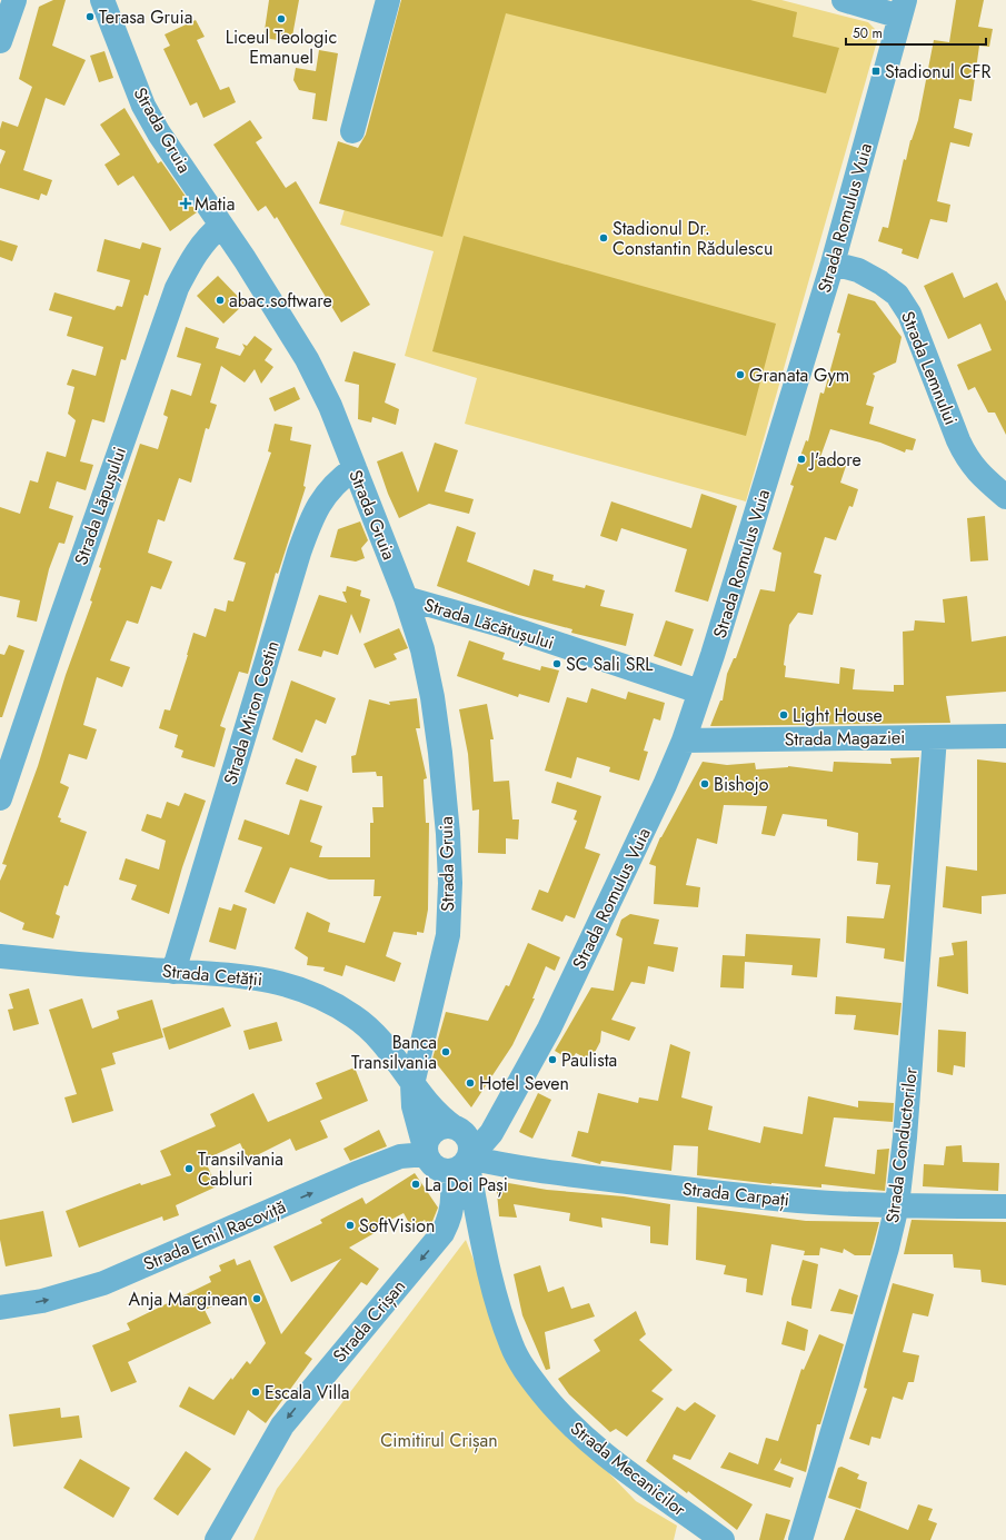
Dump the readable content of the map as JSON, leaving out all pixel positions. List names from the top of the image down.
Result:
{
  "streets": {
    "street": [
      "Strada Gruia",
      "Strada Romulus Vuia",
      "Strada Lemnului",
      "Strada Lăpușului",
      "Strada Lăcătușului",
      "Strada Miron Costin",
      "Strada Magaziei",
      "Strada Cetății",
      "Strada Conductorilor",
      "Strada Carpați",
      "Strada Emil Racoviță",
      "Strada Crișan",
      "Strada Mecanicilor"
    ]
  },
  "crossings": [
    ["Strada Gruia", "Strada Lăpușului"],
    ["Strada Gruia", "Strada Lăcătușului"],
    ["Strada Gruia", "Strada Miron Costin"],
    ["Strada Gruia", "Strada Cetății"],
    ["Strada Romulus Vuia", "Strada Lemnului"],
    ["Strada Romulus Vuia", "Strada Lăcătușului"],
    ["Strada Romulus Vuia", "Strada Magaziei"],
    ["Strada Romulus Vuia", "Strada Cetății"],
    ["Strada Romulus Vuia", "Strada Carpați"],
    ["Strada Romulus Vuia", "Strada Emil Racoviță"],
    ["Strada Romulus Vuia", "Strada Mecanicilor"],
    ["Strada Miron Costin", "Strada Cetății"],
    ["Strada Magaziei", "Strada Conductorilor"],
    ["Strada Cetății", "Strada Carpați"],
    ["Strada Cetății", "Strada Emil Racoviță"],
    ["Strada Cetății", "Strada Mecanicilor"],
    ["Strada Conductorilor", "Strada Carpați"],
    ["Strada Carpați", "Strada Emil Racoviță"],
    ["Strada Carpați", "Strada Mecanicilor"],
    ["Strada Emil Racoviță", "Strada Mecanicilor"],
    ["Strada Crișan", "Strada Mecanicilor"]
  ],
  "one_way": ["Strada Emil Racoviță", "Strada Crișan"],
  "parks": ["Cimitirul Crișan"],
  "places": {
    "other": [
      "Terasa Gruia",
      "Liceul Teologic Emanuel",
      "Stadionul Dr. Constantin Rădulescu",
      "abac.software",
      "Granata Gym",
      "J'adore",
      "SC Sali SRL",
      "Light House",
      "Bishojo",
      "Banca Transilvania",
      "Paulista",
      "Hotel Seven",
      "Transilvania Cabluri",
      "La Doi Pași",
      "SoftVision",
      "Anja Marginean",
      "Escala Villa"
    ],
    "transit": ["Stadionul CFR"],
    "health": ["Matia"]
  },
  "scale_bar": "50 m"
}
